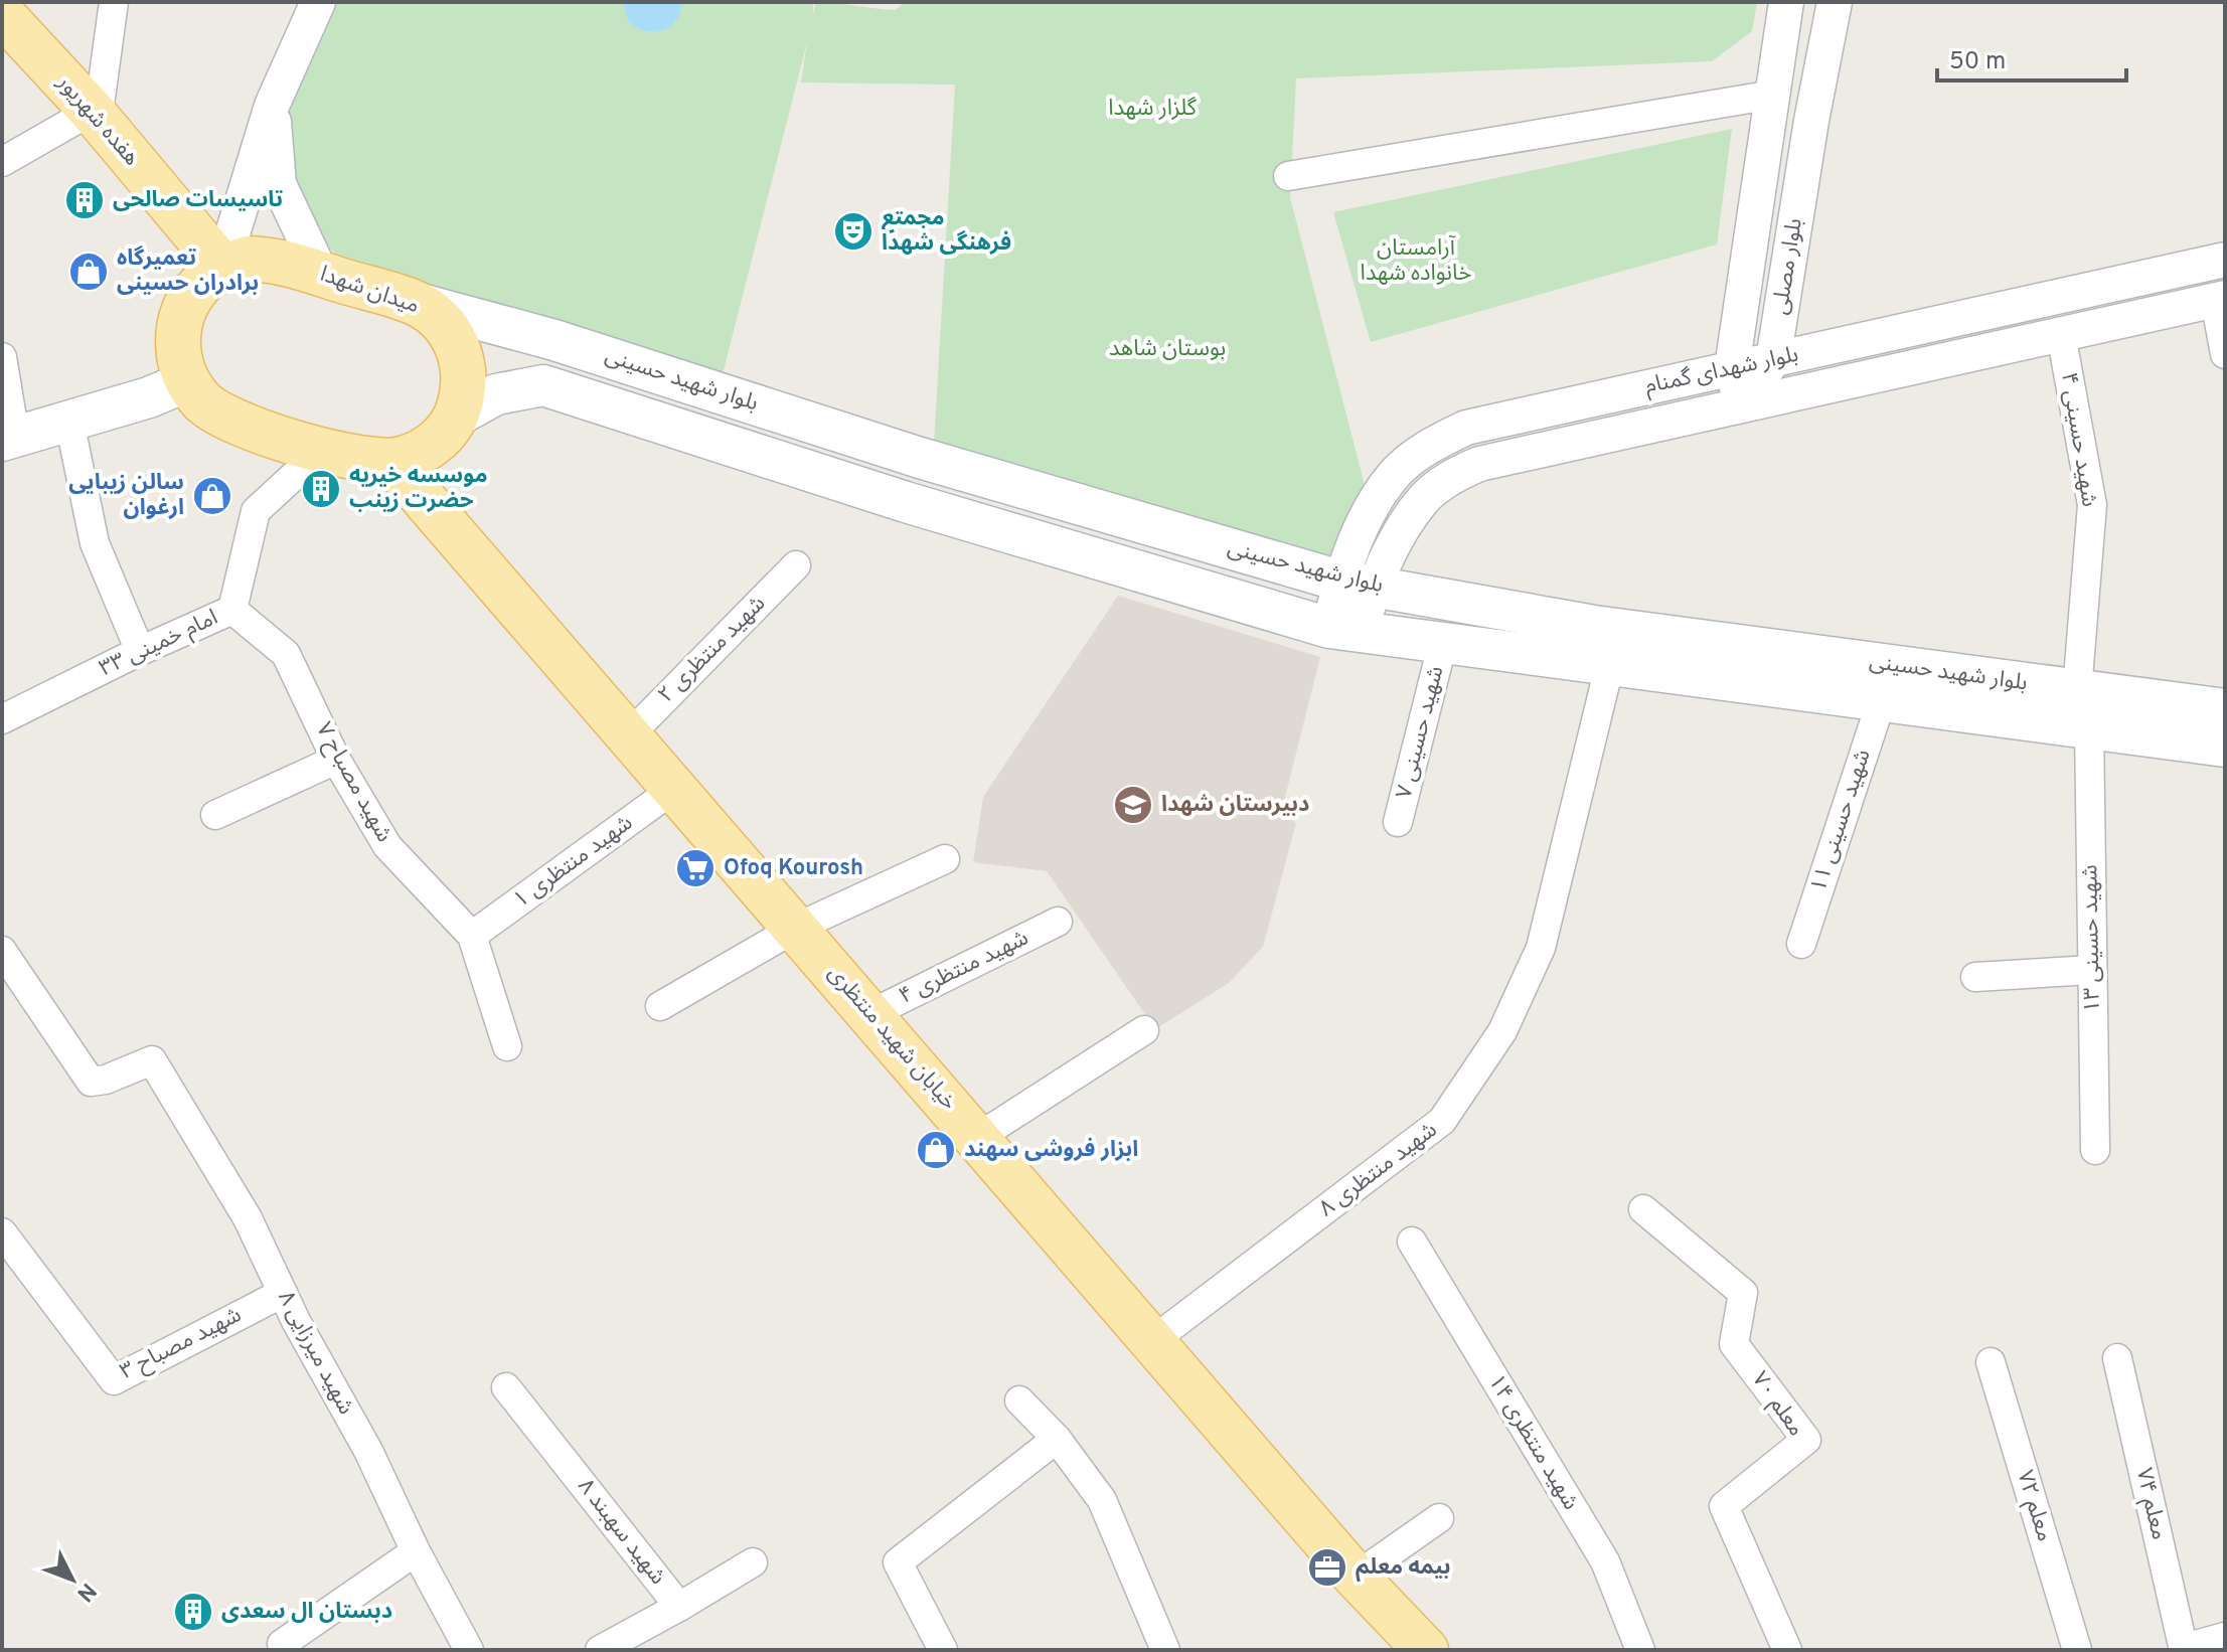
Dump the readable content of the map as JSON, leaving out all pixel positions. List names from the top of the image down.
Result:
{
  "streets": {
    "main road": [
      "هفده شهریور",
      "میدان شهدا",
      "بلوار شهید حسینی",
      "خیابان شهید منتظری"
    ],
    "street": [
      "بلوار مصلی",
      "بلوار شهدای گمنام",
      "شهید حسینی ۴",
      "امام خمینی ۳۳",
      "شهید منتظری ۲",
      "شهید حسینی ۷",
      "شهید مصباح ۷",
      "شهید حسینی ۱۱",
      "شهید منتظری ۱",
      "شهید حسینی ۱۳",
      "شهید منتظری ۴",
      "شهید منتظری ۸",
      "شهید مصباح ۳",
      "شهید میرزایی ۸",
      "معلم ۷۰",
      "شهید منتظری ۱۴",
      "معلم ۷۴",
      "معلم ۷۲",
      "شهید سهبند ۸"
    ]
  },
  "crossings": [
    ["هفده شهریور", "میدان شهدا"],
    ["هفده شهریور", "بلوار شهید حسینی"],
    ["هفده شهریور", "امام خمینی ۳۳"],
    ["هفده شهریور", "خیابان شهید منتظری"],
    ["بلوار مصلی", "بلوار شهدای گمنام"],
    ["میدان شهدا", "بلوار شهید حسینی"],
    ["میدان شهدا", "امام خمینی ۳۳"],
    ["میدان شهدا", "خیابان شهید منتظری"],
    ["بلوار شهدای گمنام", "بلوار شهید حسینی"],
    ["بلوار شهدای گمنام", "شهید حسینی ۴"],
    ["بلوار شهید حسینی", "شهید حسینی ۴"],
    ["بلوار شهید حسینی", "امام خمینی ۳۳"],
    ["بلوار شهید حسینی", "شهید حسینی ۷"],
    ["بلوار شهید حسینی", "شهید حسینی ۱۱"],
    ["بلوار شهید حسینی", "شهید حسینی ۱۳"],
    ["بلوار شهید حسینی", "خیابان شهید منتظری"],
    ["بلوار شهید حسینی", "شهید منتظری ۸"],
    ["امام خمینی ۳۳", "شهید مصباح ۷"],
    ["امام خمینی ۳۳", "خیابان شهید منتظری"],
    ["شهید منتظری ۲", "خیابان شهید منتظری"],
    ["شهید مصباح ۷", "شهید منتظری ۱"],
    ["شهید منتظری ۱", "خیابان شهید منتظری"],
    ["شهید منتظری ۴", "خیابان شهید منتظری"],
    ["خیابان شهید منتظری", "شهید منتظری ۸"],
    ["شهید مصباح ۳", "شهید میرزایی ۸"]
  ],
  "parks": ["گلزار شهدا", "آرامستان خانواده شهدا", "بوستان شاهد"],
  "places": {
    "building": ["تاسیسات صالحی", "موسسه خیریه حضرت زینب", "دبستان ال سعدی"],
    "theatre": ["مجمتع فرهنگی شهدا"],
    "shop": ["تعمیرگاه برادران حسینی", "سالن زیبایی ارغوان", "ابزار فروشی سهند"],
    "school or university": ["دبیرستان شهدا"],
    "supermarket": ["Ofoq Kourosh"],
    "office": ["بیمه معلم"]
  },
  "scale_bar": "50 m",
  "north": "bottom right"
}
